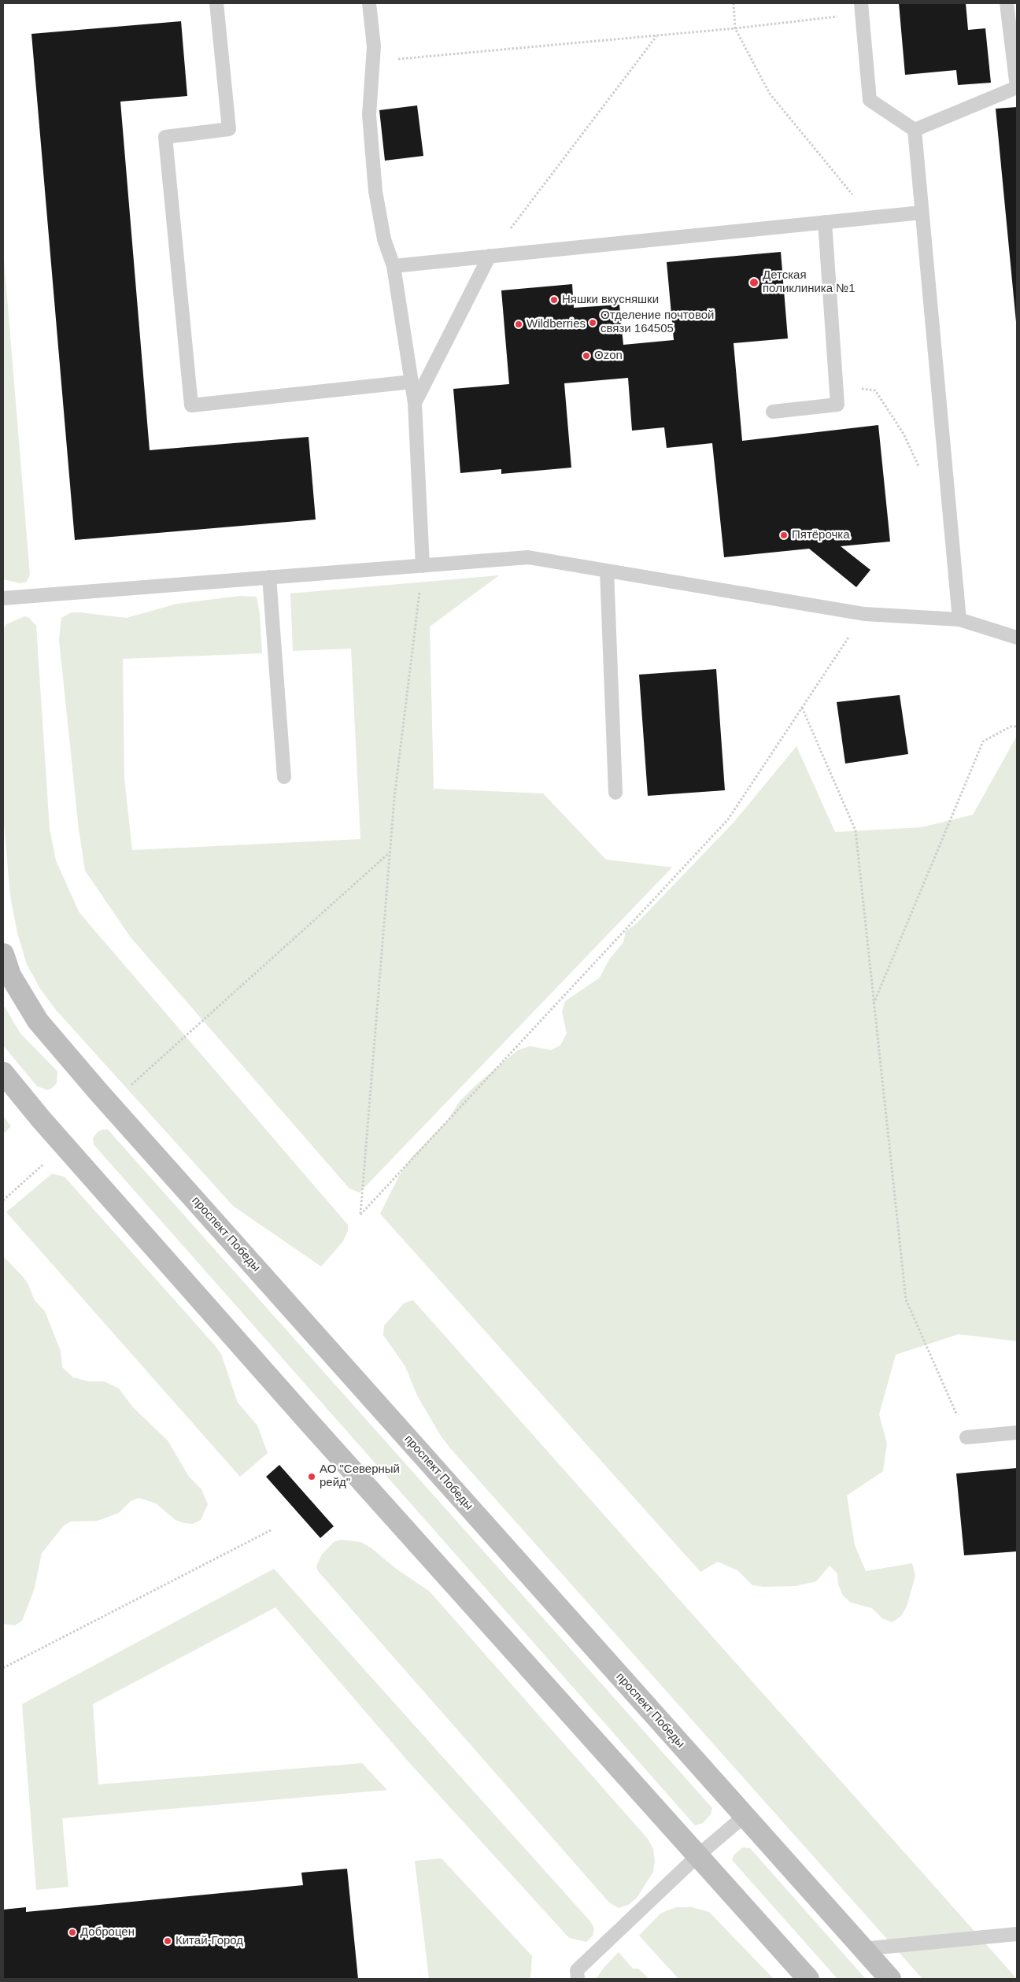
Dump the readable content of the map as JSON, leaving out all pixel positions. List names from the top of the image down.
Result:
{
  "streets": {
    "main road": ["проспект Победы"]
  },
  "places": [
    "Детская поликлиника №1",
    "Няшки вкусняшки",
    "Отделение почтовой связи 164505",
    "Wildberries",
    "Ozon",
    "Пятёрочка",
    "АО \"Северный рейд\"",
    "Доброцен",
    "Китай-Город"
  ]
}
